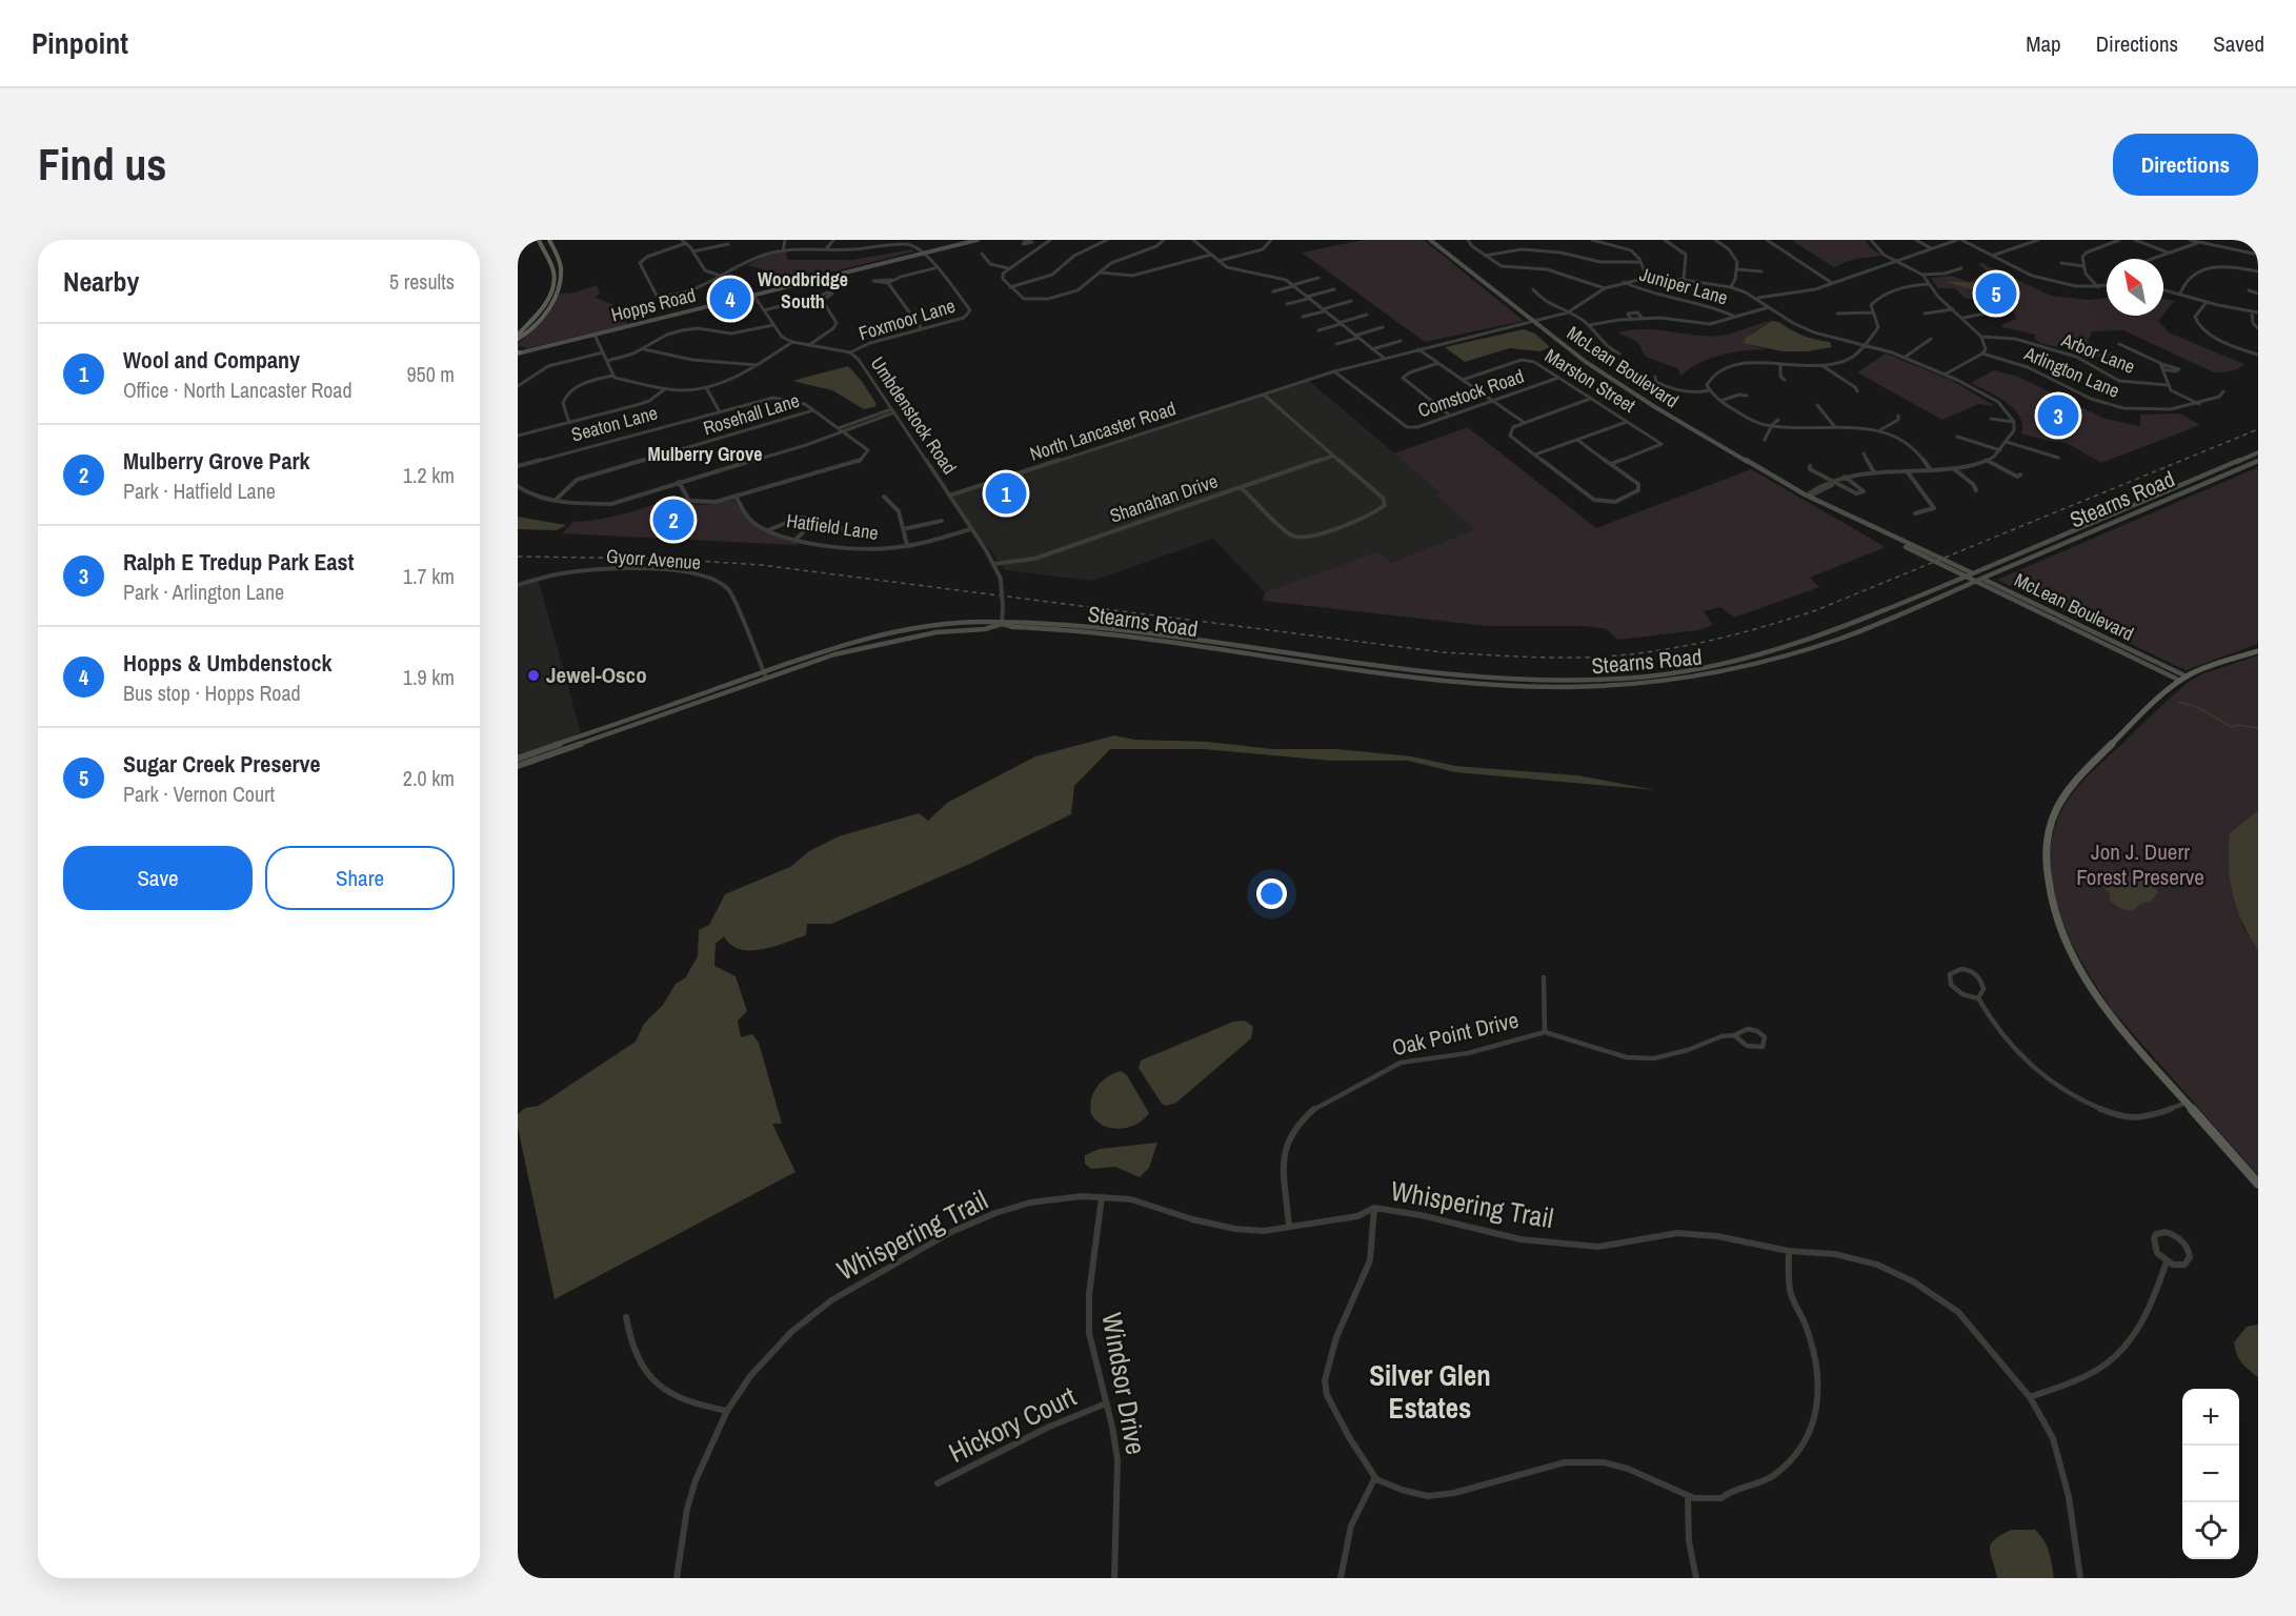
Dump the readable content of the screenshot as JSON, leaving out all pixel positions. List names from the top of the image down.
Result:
{
  "streets": {
    "main road": ["Hopps Road", "McLean Boulevard", "Stearns Road"],
    "street": [
      "Juniper Lane",
      "Foxmoor Lane",
      "Arbor Lane",
      "Arlington Lane",
      "Marston Street",
      "Comstock Road",
      "Rosehall Lane",
      "Umbdenstock Road",
      "Seaton Lane",
      "North Lancaster Road",
      "Shanahan Drive",
      "Hatfield Lane",
      "Gyorr Avenue",
      "Oak Point Drive",
      "Whispering Trail",
      "Windsor Drive",
      "Hickory Court"
    ]
  },
  "crossings": [
    ["Juniper Lane", "North Lancaster Road"],
    ["Hopps Road", "Foxmoor Lane"],
    ["Foxmoor Lane", "Umbdenstock Road"],
    ["McLean Boulevard", "North Lancaster Road"],
    ["McLean Boulevard", "Stearns Road"],
    ["Marston Street", "Comstock Road"],
    ["Comstock Road", "North Lancaster Road"],
    ["Rosehall Lane", "Seaton Lane"],
    ["Umbdenstock Road", "North Lancaster Road"],
    ["Umbdenstock Road", "Shanahan Drive"],
    ["Umbdenstock Road", "Stearns Road"],
    ["Umbdenstock Road", "Hatfield Lane"],
    ["Seaton Lane", "Hatfield Lane"],
    ["Stearns Road", "Gyorr Avenue"],
    ["Oak Point Drive", "Whispering Trail"],
    ["Whispering Trail", "Windsor Drive"],
    ["Windsor Drive", "Hickory Court"]
  ],
  "districts": ["Woodbridge South", "Mulberry Grove", "Silver Glen Estates"],
  "parks": ["Jon J. Duerr Forest Preserve"],
  "places": ["Jewel-Osco"],
  "north": "top left",
  "page": {
    "header": "Pinpoint",
    "nav": ["Map", "Directions", "Saved"],
    "buttons": [
      "Directions",
      ["Save", "Share"]
    ],
    "title": "Find us",
    "heading": ["Nearby", "5 results"],
    "pins": [
      "5",
      "4",
      "3",
      "1",
      "2"
    ],
    "list": [
      {
        "mark": "1",
        "name": "Wool and Company",
        "note": "Office · North Lancaster Road",
        "value": "950 m"
      },
      {
        "mark": "2",
        "name": "Mulberry Grove Park",
        "note": "Park · Hatfield Lane",
        "value": "1.2 km"
      },
      {
        "mark": "3",
        "name": "Ralph E Tredup Park East",
        "note": "Park · Arlington Lane",
        "value": "1.7 km"
      },
      {
        "mark": "4",
        "name": "Hopps & Umbdenstock",
        "note": "Bus stop · Hopps Road",
        "value": "1.9 km"
      },
      {
        "mark": "5",
        "name": "Sugar Creek Preserve",
        "note": "Park · Vernon Court",
        "value": "2.0 km"
      }
    ],
    "map_buttons": ["+", "−"]
  }
}
